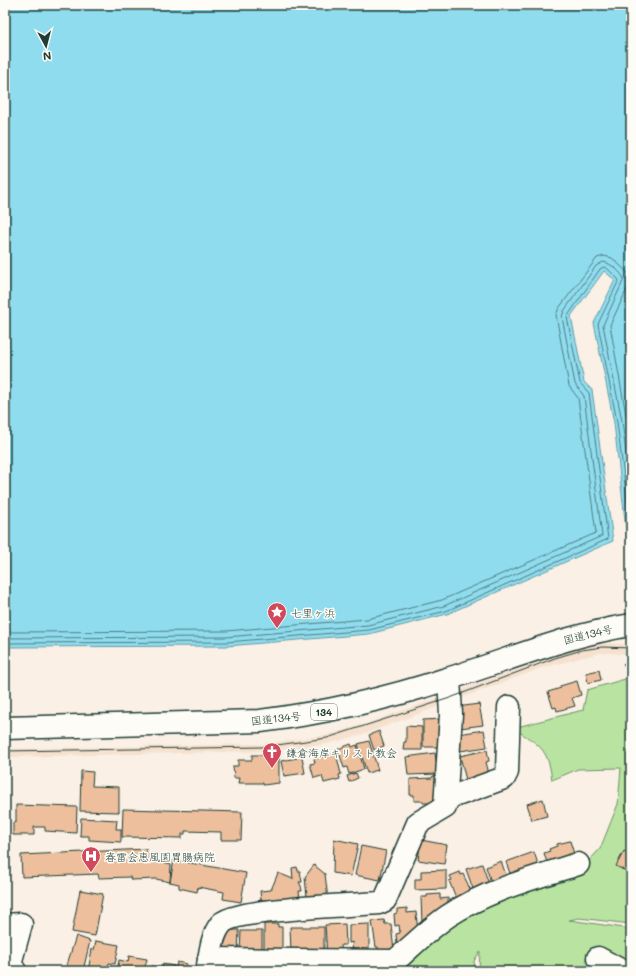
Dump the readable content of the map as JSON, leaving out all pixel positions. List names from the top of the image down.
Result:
{
  "streets": {
    "main road": ["国道134号", "134"]
  },
  "places": {
    "place": ["七里ヶ浜"],
    "church": ["鎌倉海岸キリスト教会"],
    "hospital": ["春雷会恵風園胃腸病院"]
  },
  "north": "bottom"
}
